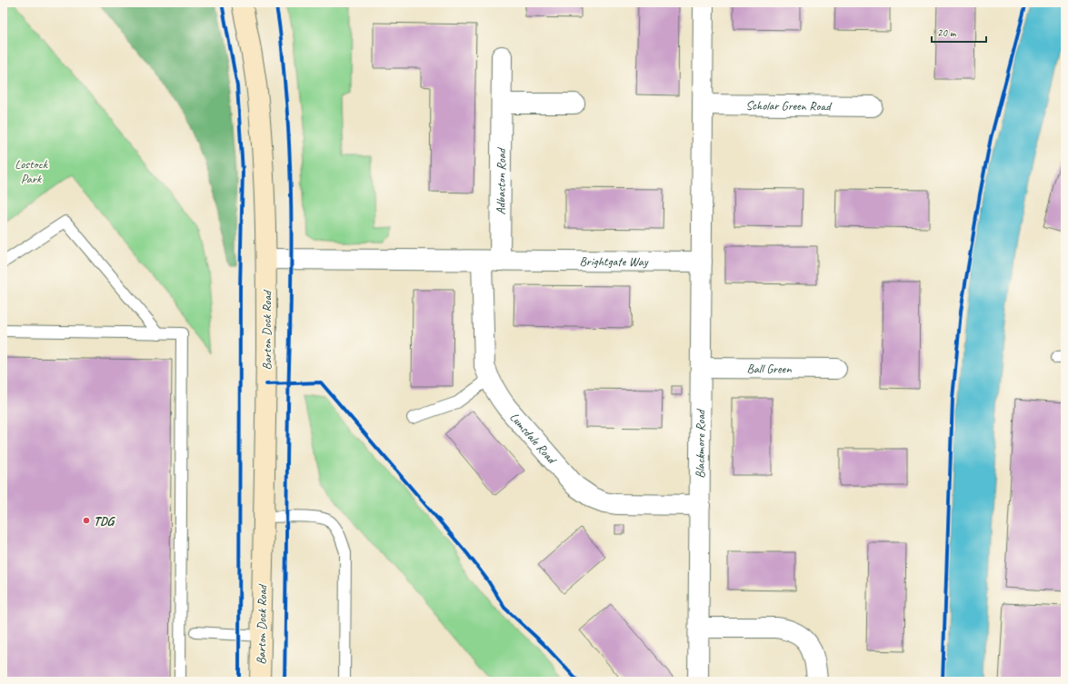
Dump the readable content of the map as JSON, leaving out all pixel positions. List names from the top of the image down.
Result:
{
  "streets": {
    "main road": ["Barton Dock Road"],
    "street": [
      "Scholar Green Road",
      "Adbaston Road",
      "Brightgate Way",
      "Ball Green",
      "Lumsdale Road",
      "Blackmore Road"
    ]
  },
  "crossings": [
    ["Adbaston Road", "Brightgate Way"],
    ["Adbaston Road", "Lumsdale Road"],
    ["Brightgate Way", "Barton Dock Road"],
    ["Brightgate Way", "Lumsdale Road"],
    ["Brightgate Way", "Blackmore Road"],
    ["Ball Green", "Blackmore Road"],
    ["Lumsdale Road", "Blackmore Road"]
  ],
  "parks": ["Lostock Park"],
  "places": ["TDG"],
  "scale_bar": "20 m"
}
